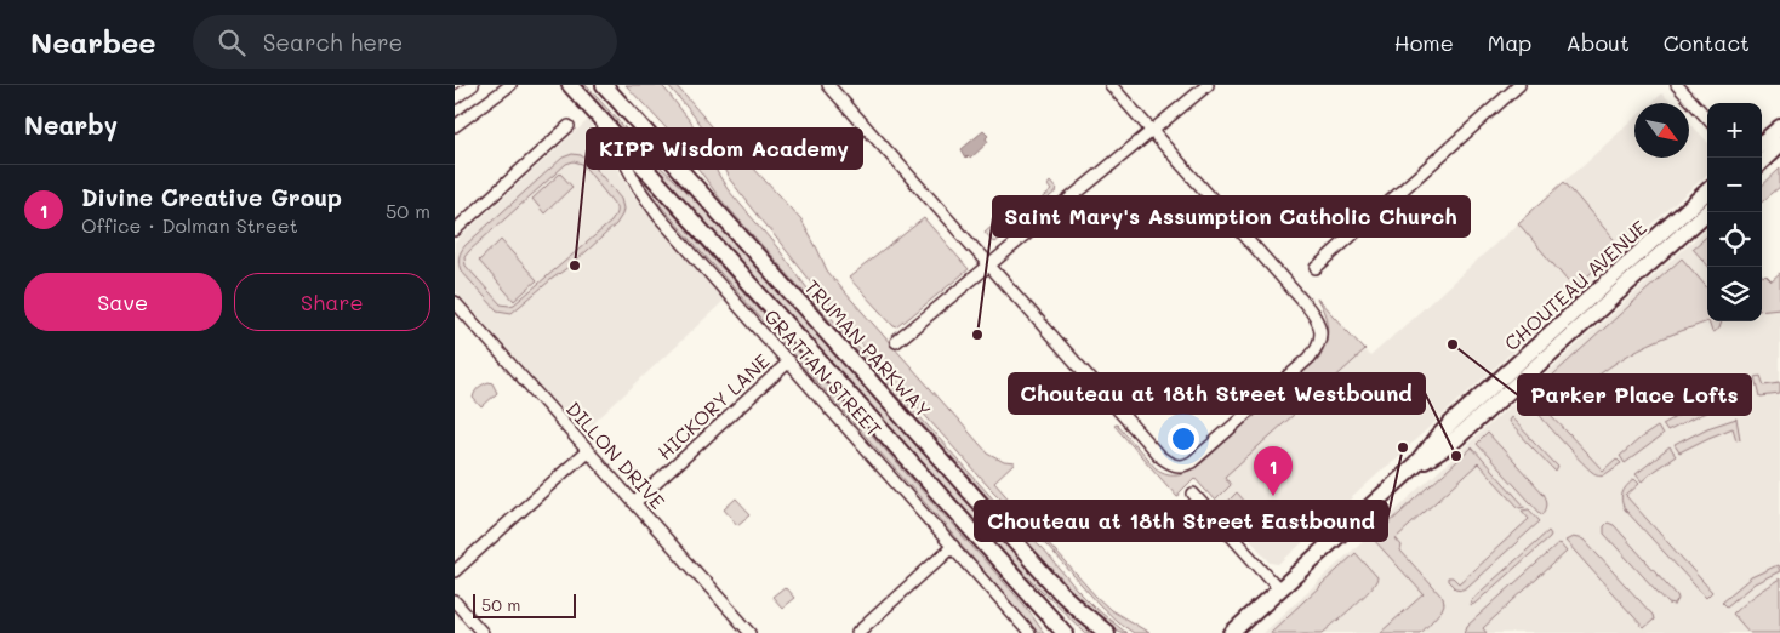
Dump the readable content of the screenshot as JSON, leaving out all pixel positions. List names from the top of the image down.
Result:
{
  "streets": {
    "main road": ["CHOUTEAU AVENUE", "TRUMAN PARKWAY"],
    "street": ["GRATTAN STREET", "HICKORY LANE", "DILLON DRIVE"]
  },
  "crossings": [
    ["GRATTAN STREET", "HICKORY LANE"],
    ["HICKORY LANE", "DILLON DRIVE"]
  ],
  "places": [
    "KIPP Wisdom Academy",
    "Saint Mary's Assumption Catholic Church",
    "Parker Place Lofts",
    "Chouteau at 18th Street Eastbound",
    "Chouteau at 18th Street Westbound"
  ],
  "scale_bar": "50 m",
  "north": "bottom right",
  "page": {
    "header": "Nearbee",
    "search": "Search here",
    "nav": [
      "Home",
      "Map",
      "About",
      "Contact"
    ],
    "heading": "Nearby",
    "map_buttons": ["+", "−"],
    "list": [
      {
        "mark": "1",
        "name": "Divine Creative Group",
        "note": "Office · Dolman Street",
        "value": "50 m"
      }
    ],
    "buttons": ["Save", "Share"],
    "pins": "1",
    "scale": "50 m"
  }
}
